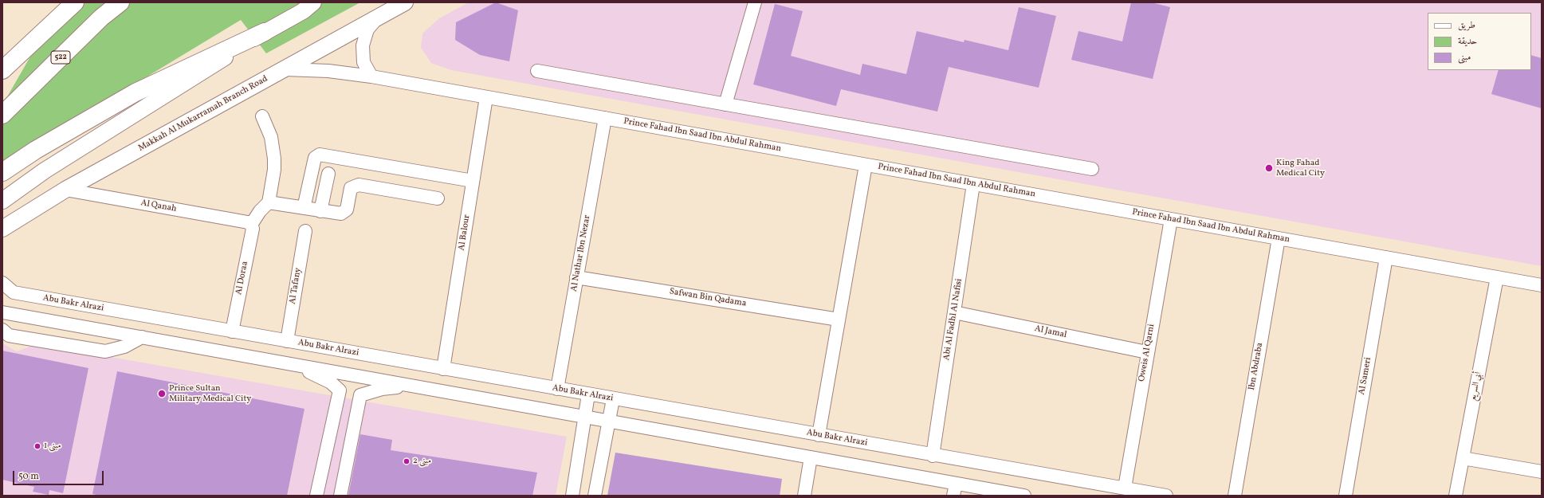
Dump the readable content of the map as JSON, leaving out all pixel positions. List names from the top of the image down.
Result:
{
  "streets": {
    "highway": ["522"],
    "main road": ["Makkah Al Mukarramah Branch Road"],
    "street": [
      "Prince Fahad Ibn Saad Ibn Abdul Rahman",
      "Al Qanah",
      "Al Balour",
      "Al Nathar Ibn Nezar",
      "Al Doraa",
      "Al Tafany",
      "Safwan Bin Qadama",
      "Abu Bakr Alrazi",
      "Abi Al Fadhl Al Nafisi",
      "Al Jamal",
      "Oweis Al Qarni",
      "Ibn Abdraba",
      "Al Sameri",
      "أبي السريع"
    ]
  },
  "crossings": [
    ["Makkah Al Mukarramah Branch Road", "Prince Fahad Ibn Saad Ibn Abdul Rahman"],
    ["Makkah Al Mukarramah Branch Road", "Al Qanah"],
    ["Prince Fahad Ibn Saad Ibn Abdul Rahman", "Al Balour"],
    ["Prince Fahad Ibn Saad Ibn Abdul Rahman", "Al Nathar Ibn Nezar"],
    ["Prince Fahad Ibn Saad Ibn Abdul Rahman", "Abi Al Fadhl Al Nafisi"],
    ["Prince Fahad Ibn Saad Ibn Abdul Rahman", "Oweis Al Qarni"],
    ["Prince Fahad Ibn Saad Ibn Abdul Rahman", "Ibn Abdraba"],
    ["Prince Fahad Ibn Saad Ibn Abdul Rahman", "Al Sameri"],
    ["Prince Fahad Ibn Saad Ibn Abdul Rahman", "أبي السريع"],
    ["Al Qanah", "Al Doraa"],
    ["Al Balour", "Abu Bakr Alrazi"],
    ["Al Nathar Ibn Nezar", "Safwan Bin Qadama"],
    ["Al Nathar Ibn Nezar", "Abu Bakr Alrazi"],
    ["Al Doraa", "Abu Bakr Alrazi"],
    ["Al Tafany", "Abu Bakr Alrazi"],
    ["Abu Bakr Alrazi", "Abi Al Fadhl Al Nafisi"],
    ["Abu Bakr Alrazi", "Oweis Al Qarni"],
    ["Abi Al Fadhl Al Nafisi", "Al Jamal"],
    ["Al Jamal", "Oweis Al Qarni"]
  ],
  "places": [
    "King Fahad Medical City",
    "Prince Sultan Military Medical City",
    "مبنى 1",
    "مبنى 2"
  ],
  "legend": ["طريق", "حديقة", "مبنى"],
  "scale_bar": "50 m"
}
